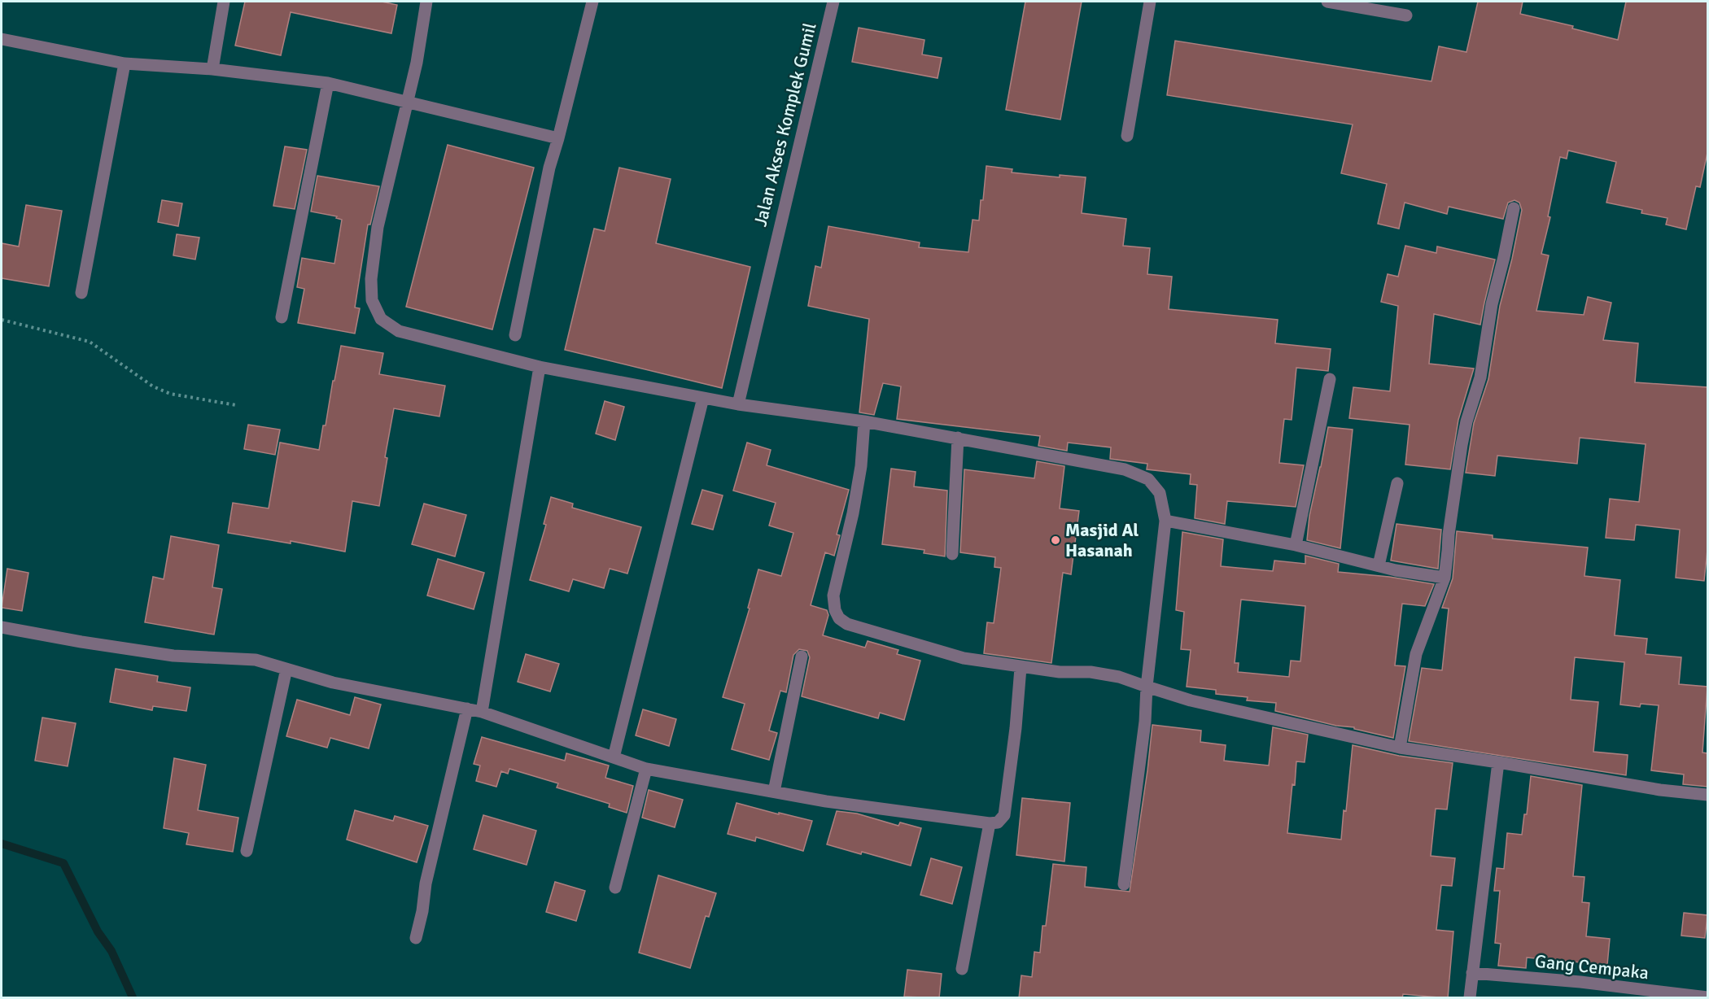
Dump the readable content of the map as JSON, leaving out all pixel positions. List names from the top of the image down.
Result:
{
  "streets": {
    "street": ["Jalan Akses Komplek Gumil", "Gang Cempaka"]
  },
  "places": ["Masjid Al Hasanah"]
}
